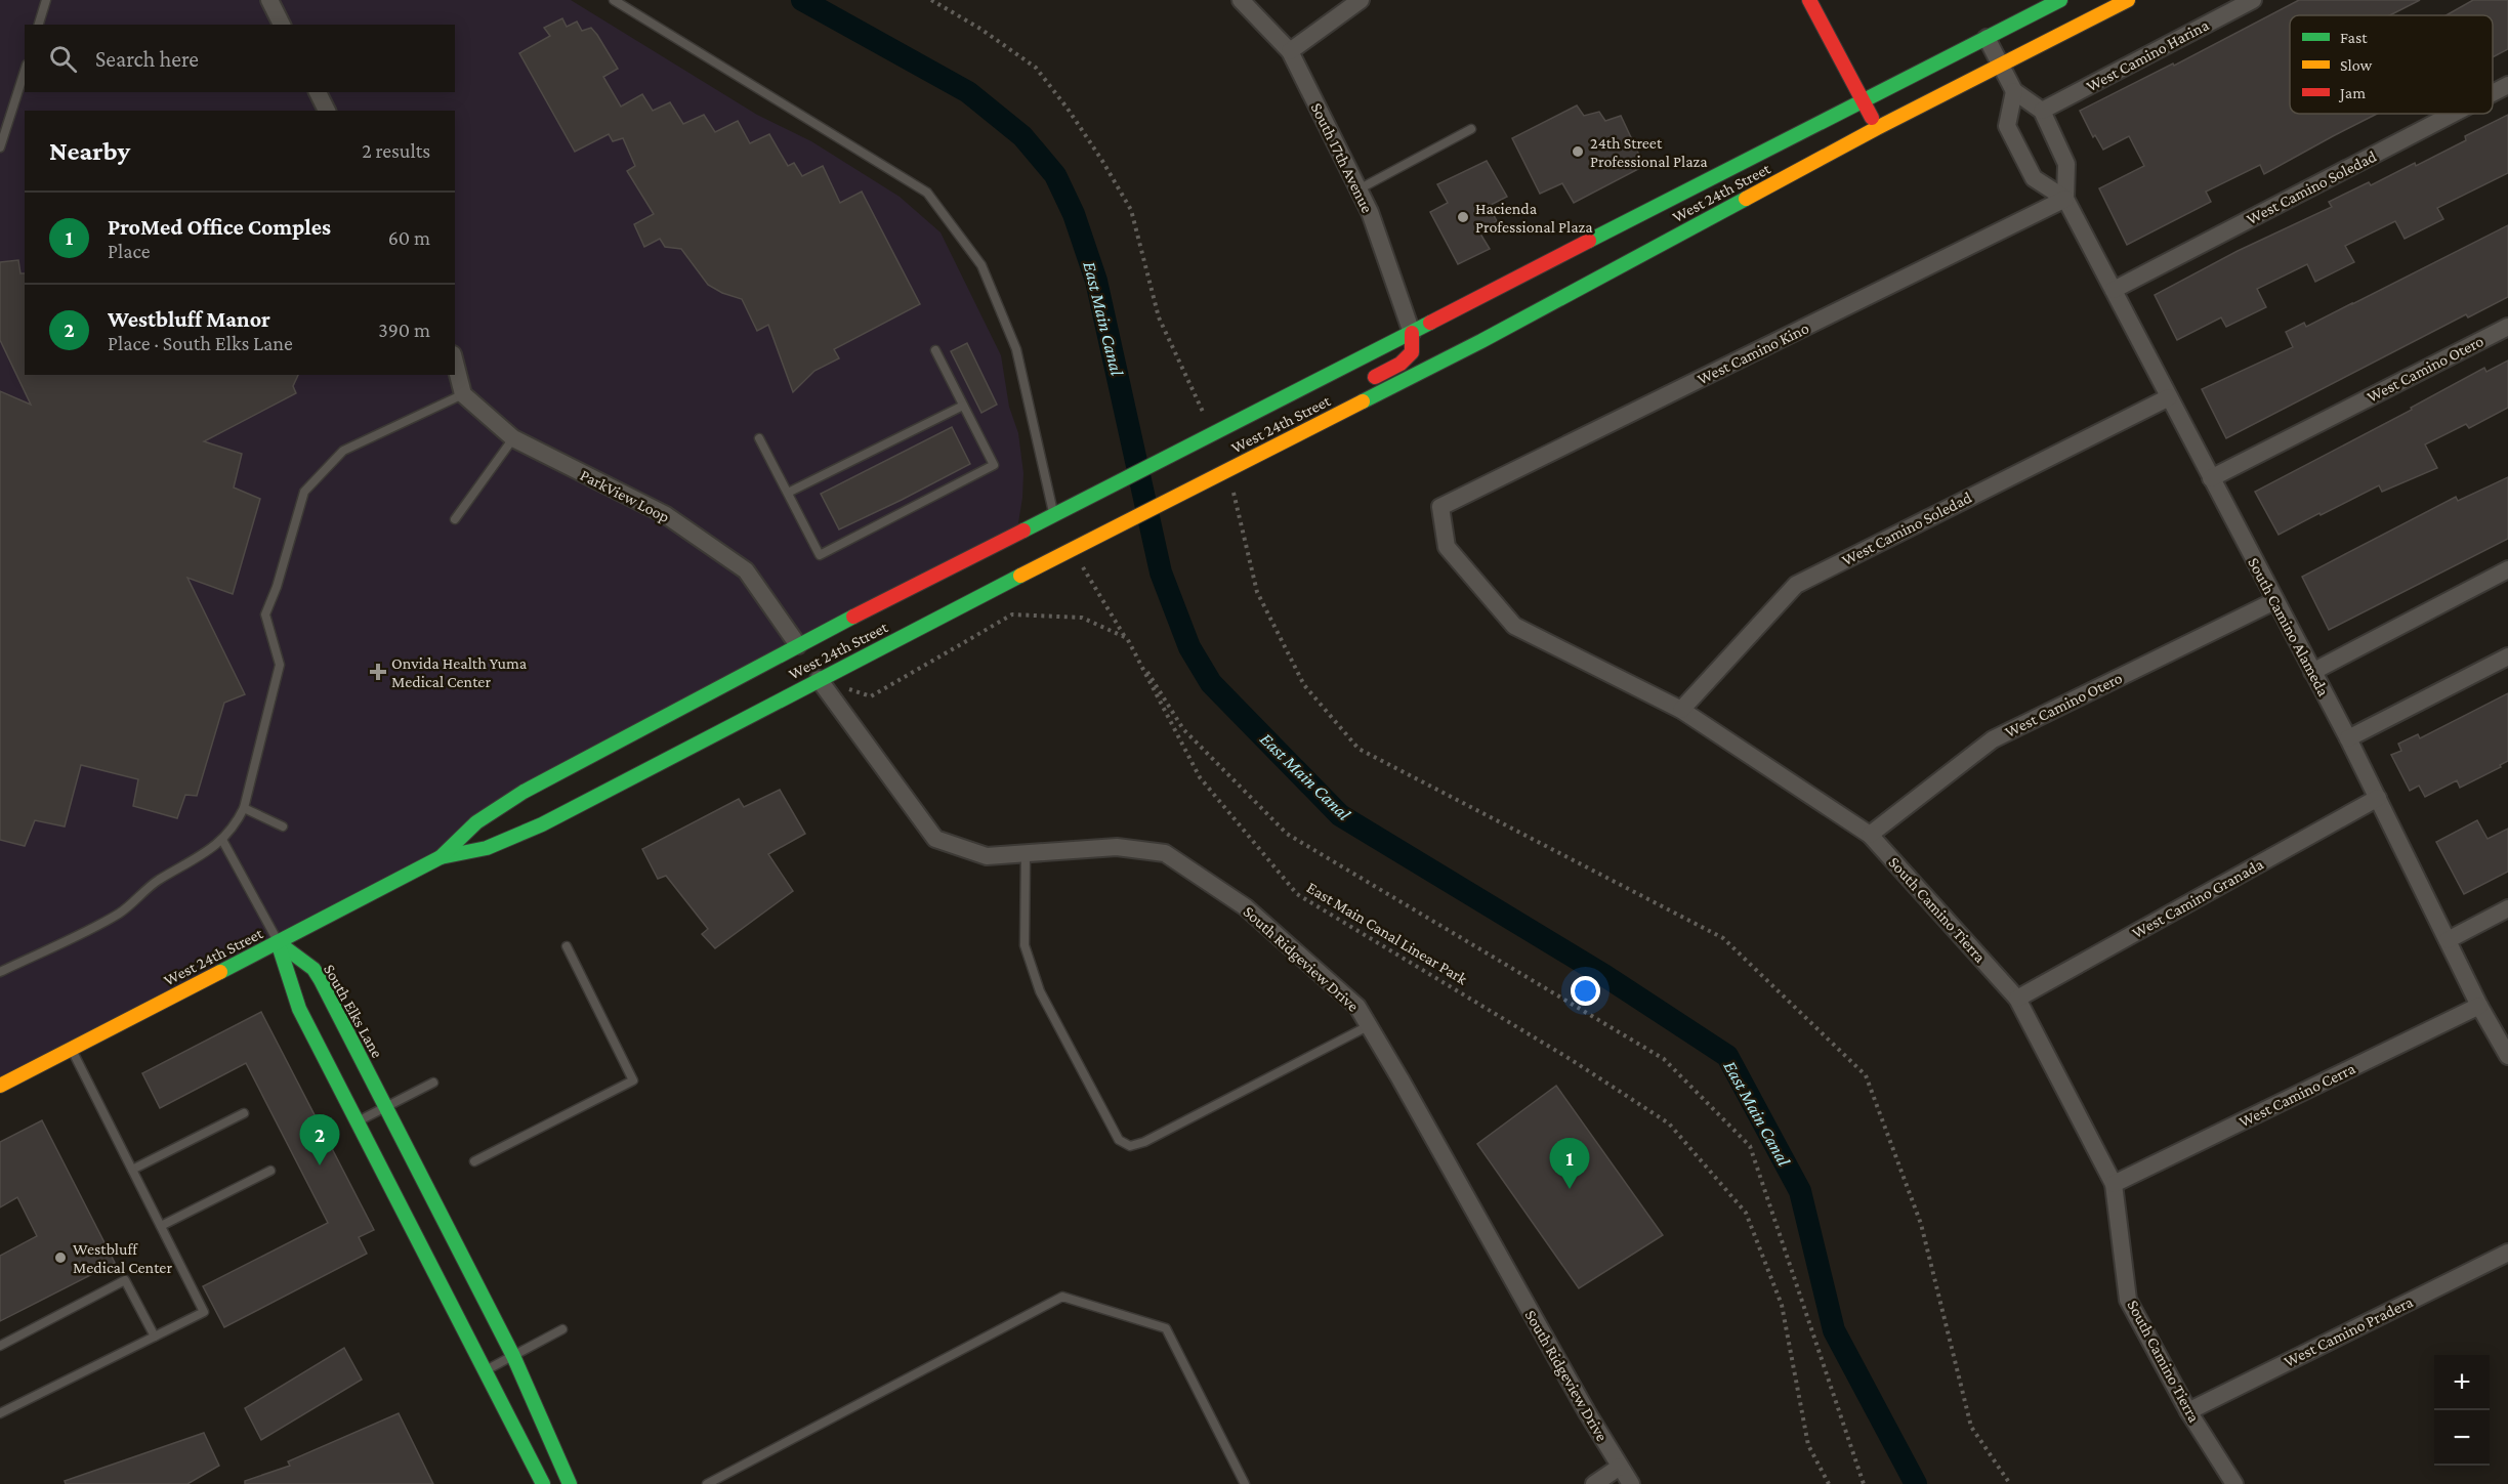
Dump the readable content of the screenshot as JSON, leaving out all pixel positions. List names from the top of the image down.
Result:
{
  "streets": {
    "main road": ["West 24th Street", "South Elks Lane"],
    "street": [
      "West Camino Harina",
      "South 17th Avenue",
      "West Camino Soledad",
      "West Camino Kino",
      "West Camino Otero",
      "ParkView Loop",
      "South Camino Alameda",
      "West Camino Granada",
      "South Camino Tierra",
      "South Ridgeview Drive",
      "West Camino Cerra",
      "West Camino Pradera"
    ],
    "path": ["East Main Canal Linear Park"]
  },
  "crossings": [
    ["West Camino Harina", "South Camino Alameda"],
    ["South 17th Avenue", "West 24th Street"],
    ["West Camino Soledad", "South Camino Alameda"],
    ["West Camino Soledad", "South Camino Tierra"],
    ["West 24th Street", "ParkView Loop"],
    ["West 24th Street", "East Main Canal Linear Park"],
    ["West 24th Street", "South Ridgeview Drive"],
    ["West 24th Street", "South Elks Lane"],
    ["West Camino Kino", "South Camino Alameda"],
    ["West Camino Kino", "South Camino Tierra"],
    ["West Camino Otero", "South Camino Alameda"],
    ["West Camino Otero", "South Camino Tierra"],
    ["South Camino Alameda", "West Camino Granada"],
    ["South Camino Alameda", "West Camino Cerra"],
    ["West Camino Granada", "South Camino Tierra"],
    ["South Camino Tierra", "West Camino Cerra"],
    ["South Camino Tierra", "West Camino Pradera"],
    ["East Main Canal Linear Park", "South Ridgeview Drive"]
  ],
  "water": ["East Main Canal"],
  "places": {
    "other": ["24th Street Professional Plaza", "Hacienda Professional Plaza", "Westbluff Medical Center"],
    "health": ["Onvida Health Yuma Medical Center"]
  },
  "legend": ["Fast", "Slow", "Jam"],
  "page": {
    "search": "Search here",
    "heading": ["Nearby", "2 results"],
    "list": [
      {
        "mark": "1",
        "name": "ProMed Office Comples",
        "note": "Place",
        "value": "60 m"
      },
      {
        "mark": "2",
        "name": "Westbluff Manor",
        "note": "Place · South Elks Lane",
        "value": "390 m"
      }
    ],
    "pins": ["2", "1"],
    "map_buttons": ["+", "−"]
  }
}
